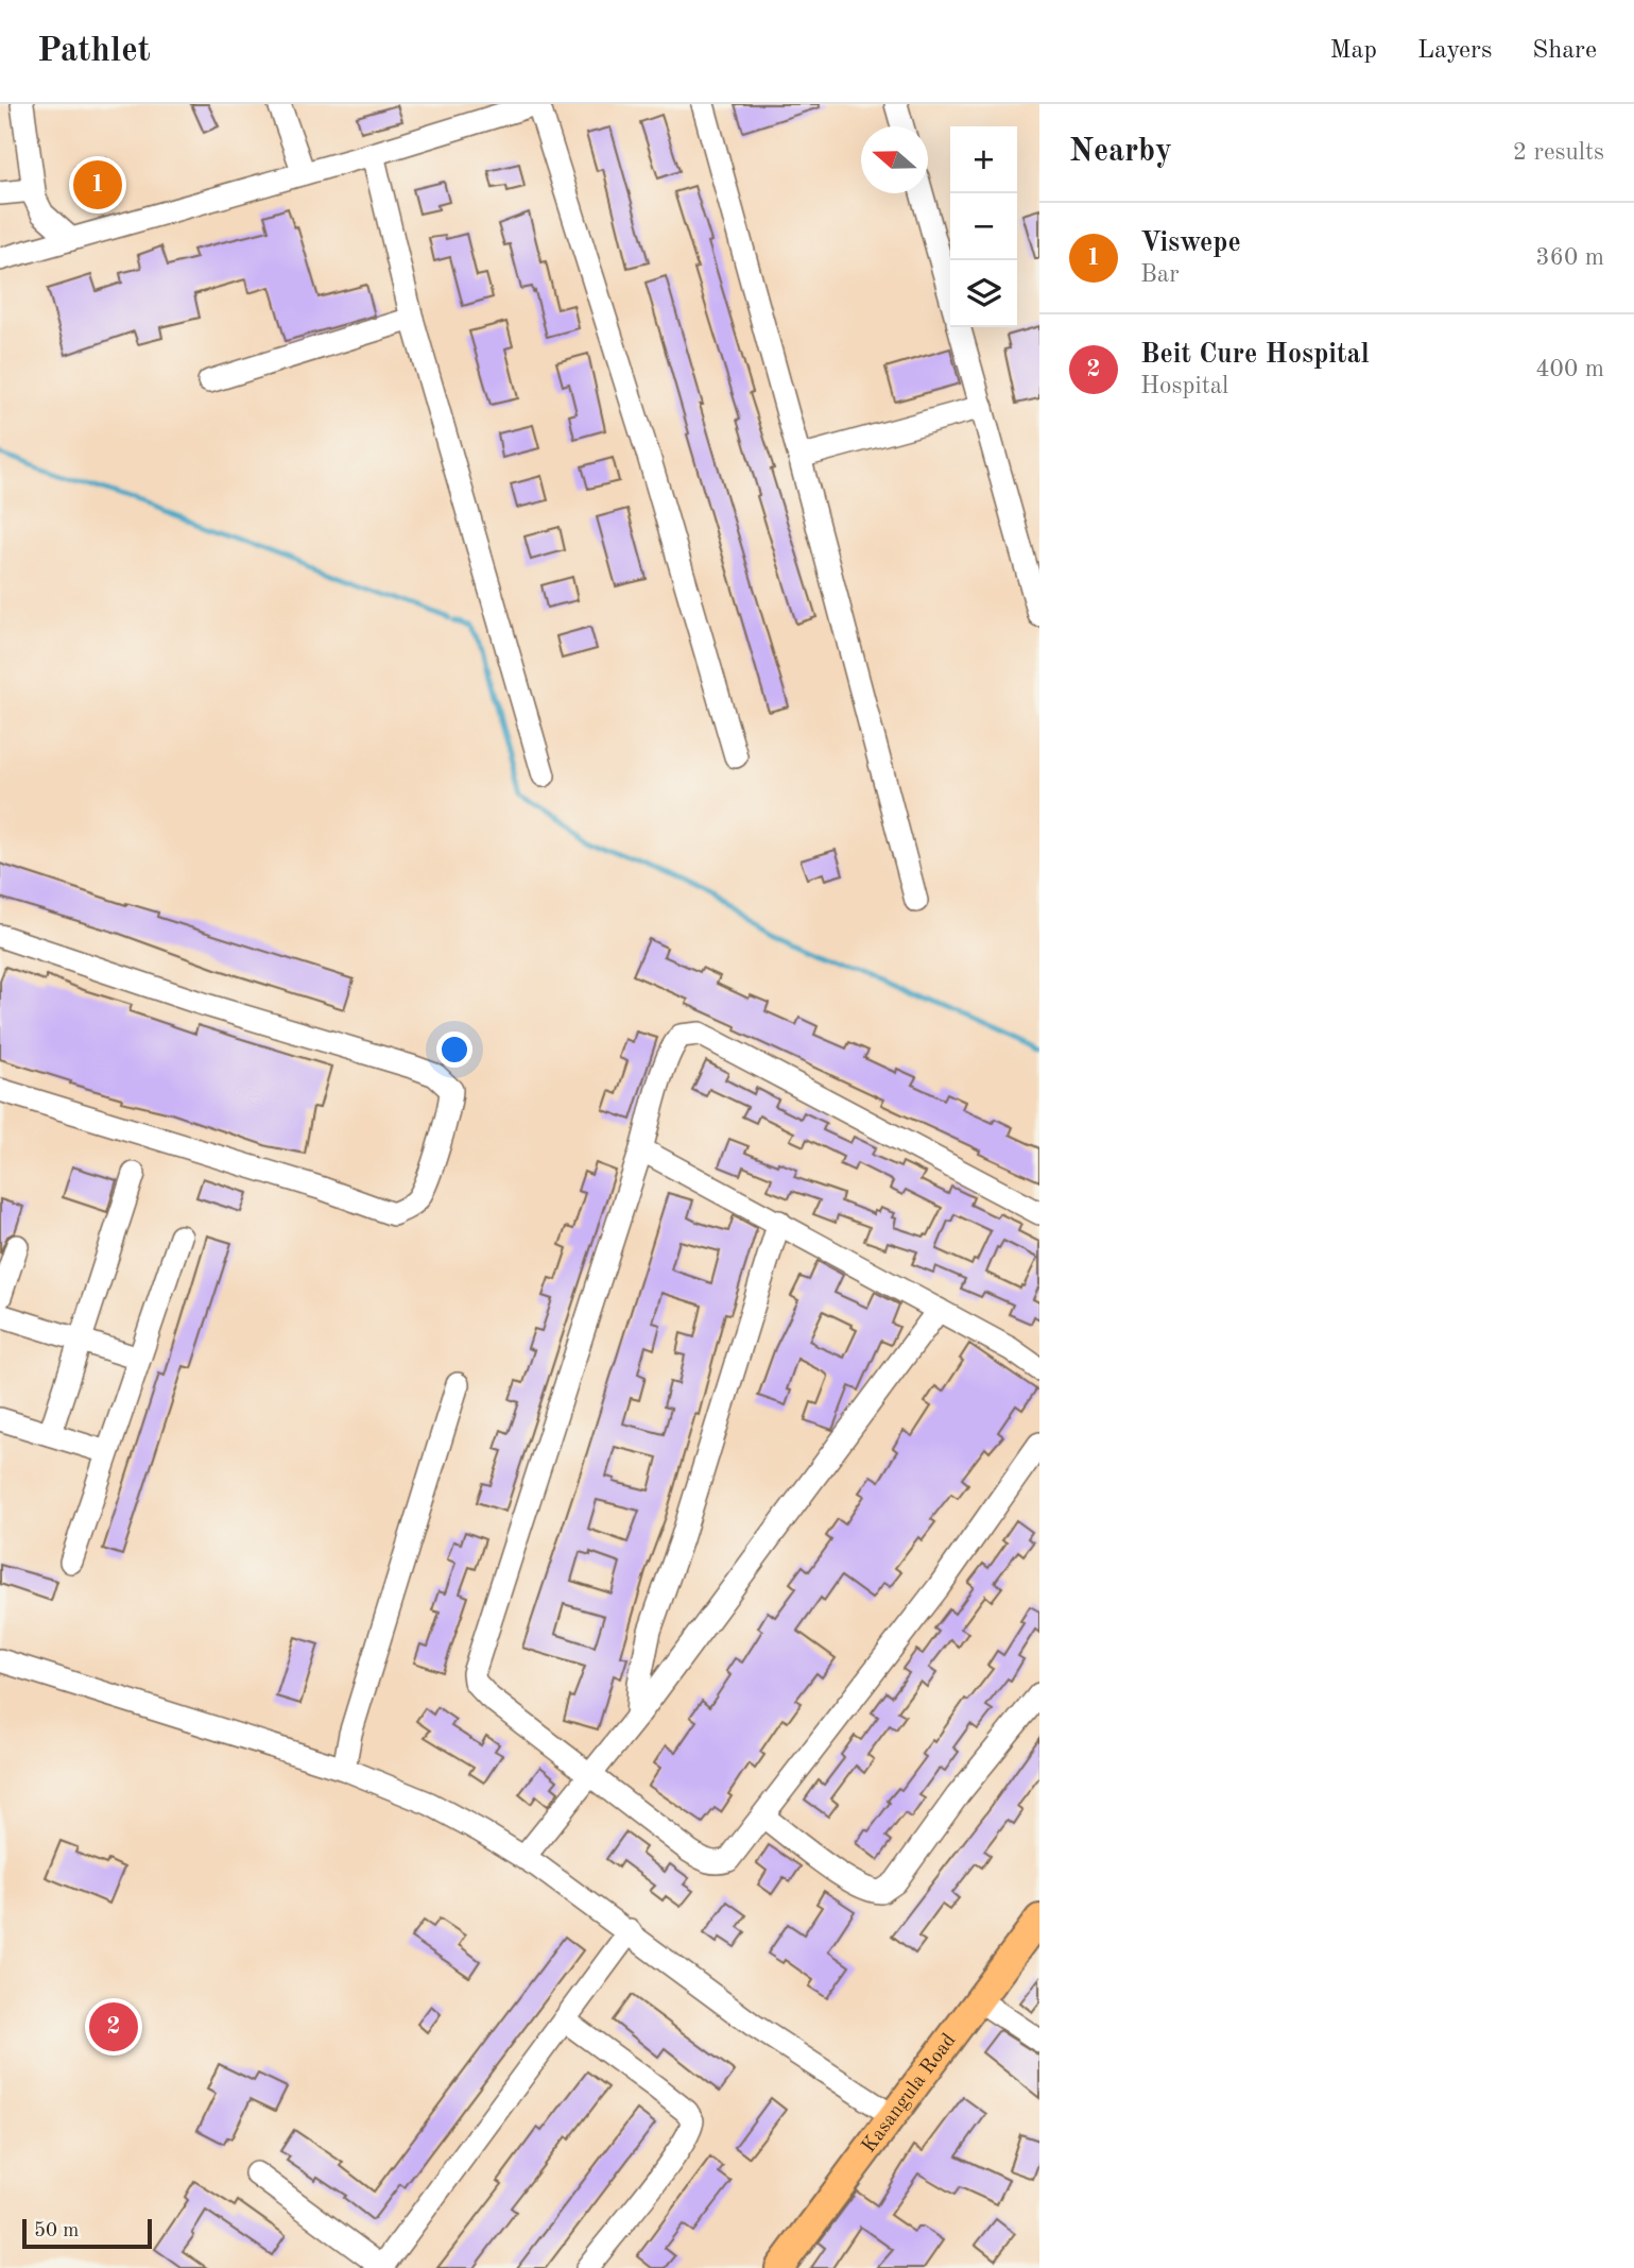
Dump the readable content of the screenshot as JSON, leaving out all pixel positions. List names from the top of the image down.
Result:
{
  "streets": {
    "main road": ["Kasangula Road"]
  },
  "scale_bar": "50 m",
  "north": "left",
  "page": {
    "header": "Pathlet",
    "nav": ["Map", "Layers", "Share"],
    "heading": ["Nearby", "2 results"],
    "map_buttons": ["+", "−"],
    "pins": ["1", "2"],
    "list": [
      {
        "mark": "1",
        "name": "Viswepe",
        "note": "Bar",
        "value": "360 m"
      },
      {
        "mark": "2",
        "name": "Beit Cure Hospital",
        "note": "Hospital",
        "value": "400 m"
      }
    ],
    "scale": "50 m"
  }
}
